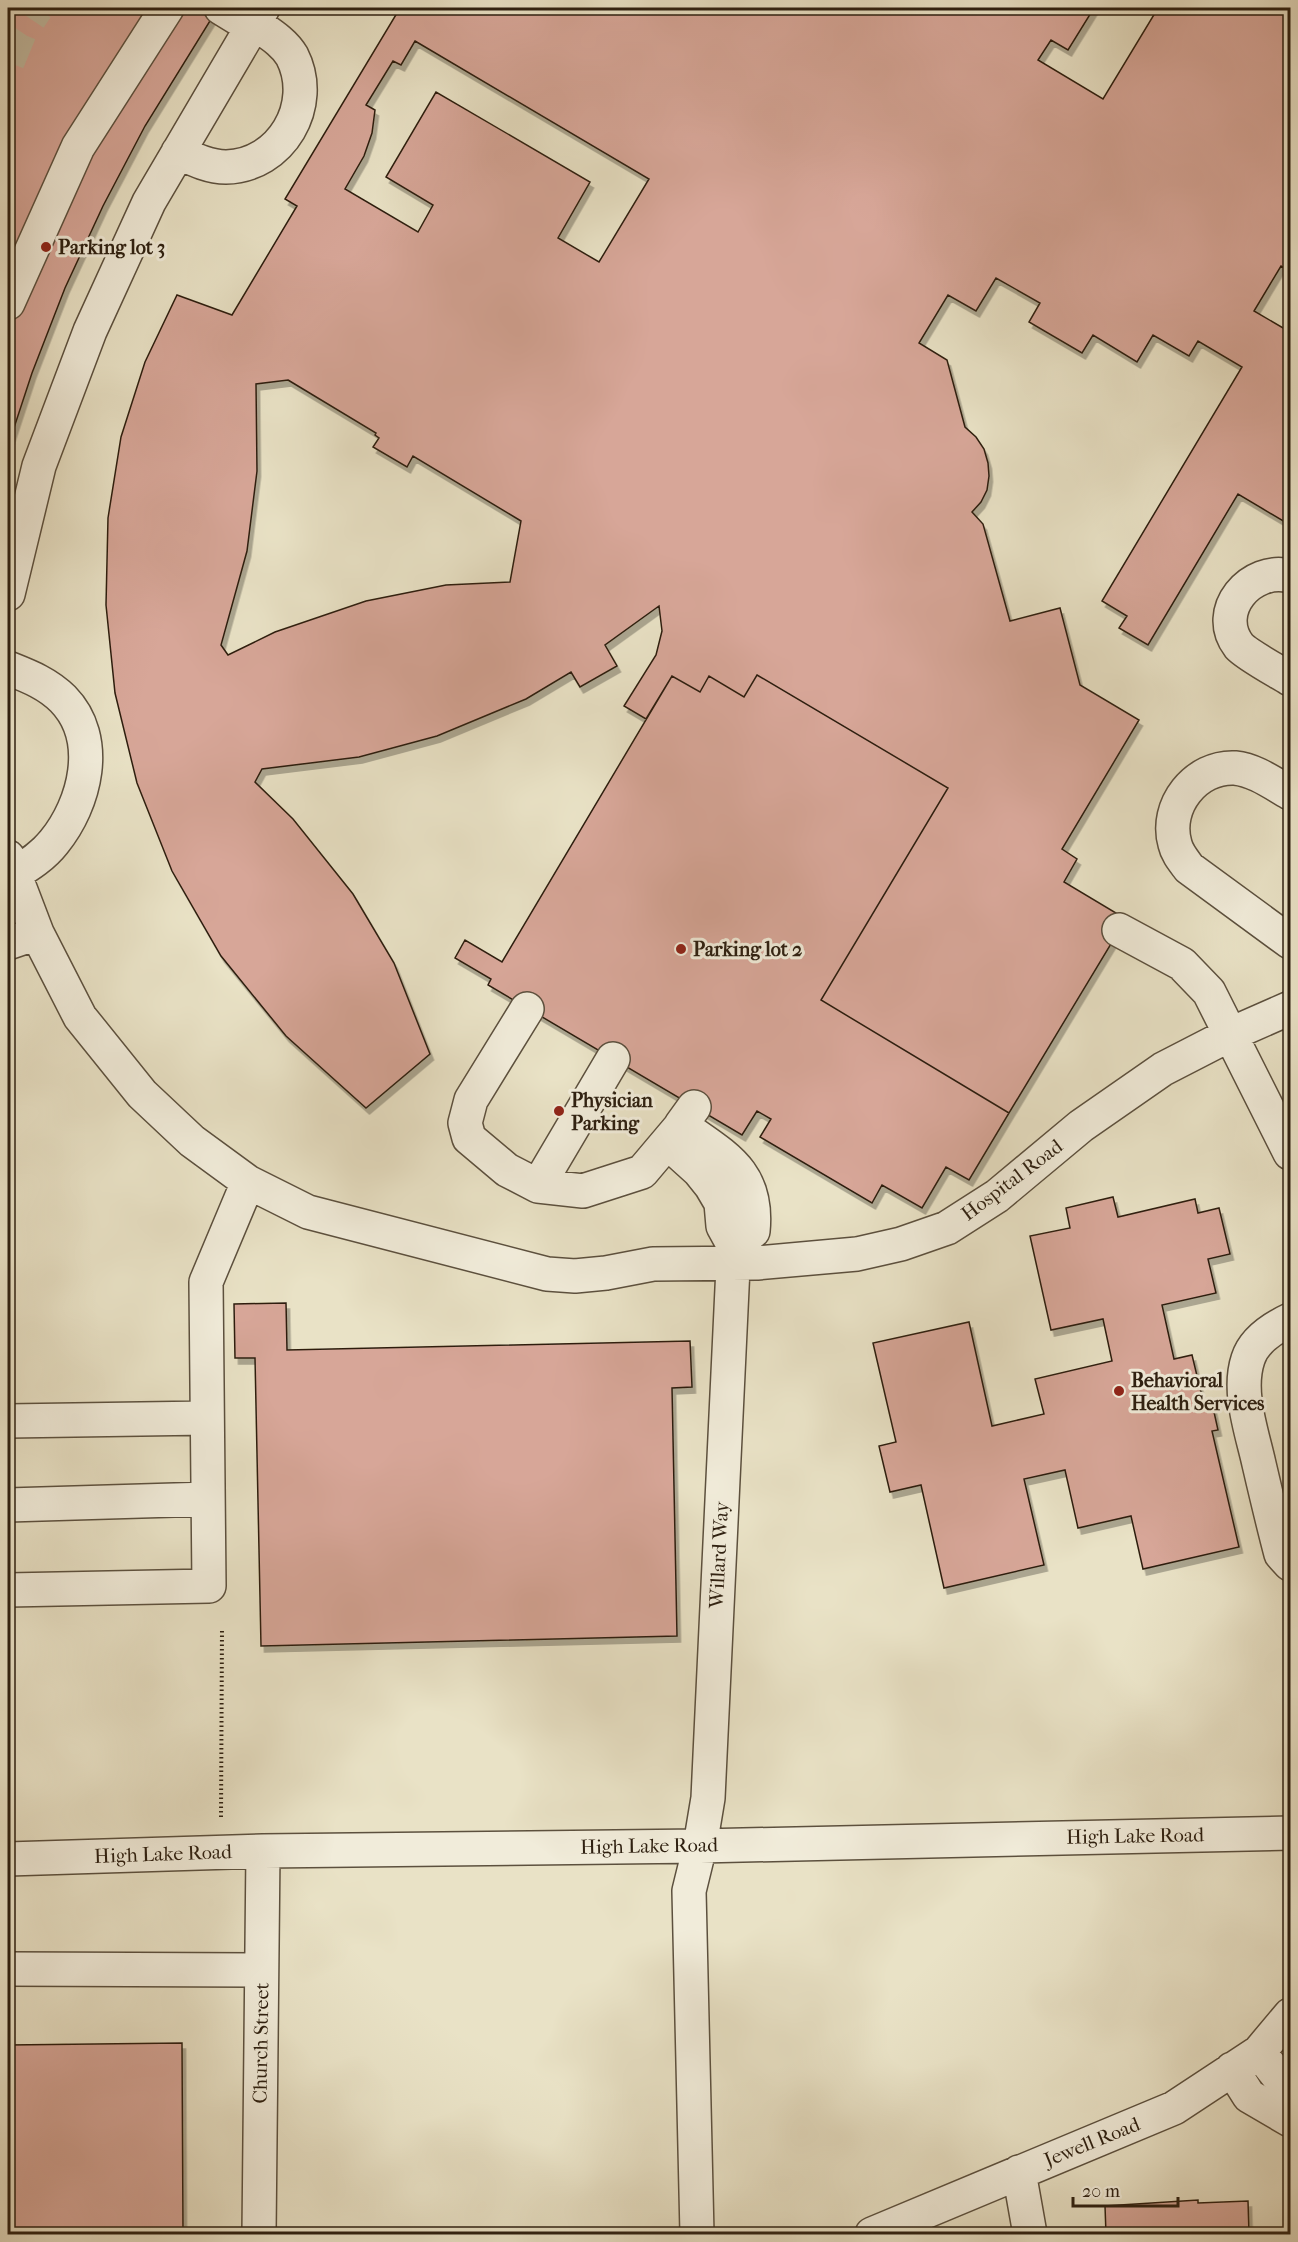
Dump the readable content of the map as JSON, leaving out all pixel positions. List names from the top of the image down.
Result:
{
  "streets": {
    "street": [
      "Hospital Road",
      "Willard Way",
      "High Lake Road",
      "Church Street",
      "Jewell Road"
    ]
  },
  "crossings": [
    ["Hospital Road", "Willard Way"],
    ["Willard Way", "High Lake Road"],
    ["High Lake Road", "Church Street"]
  ],
  "places": [
    "Parking lot 3",
    "Parking lot 2",
    "Physician Parking",
    "Behavioral Health Services"
  ],
  "scale_bar": "20 m"
}
